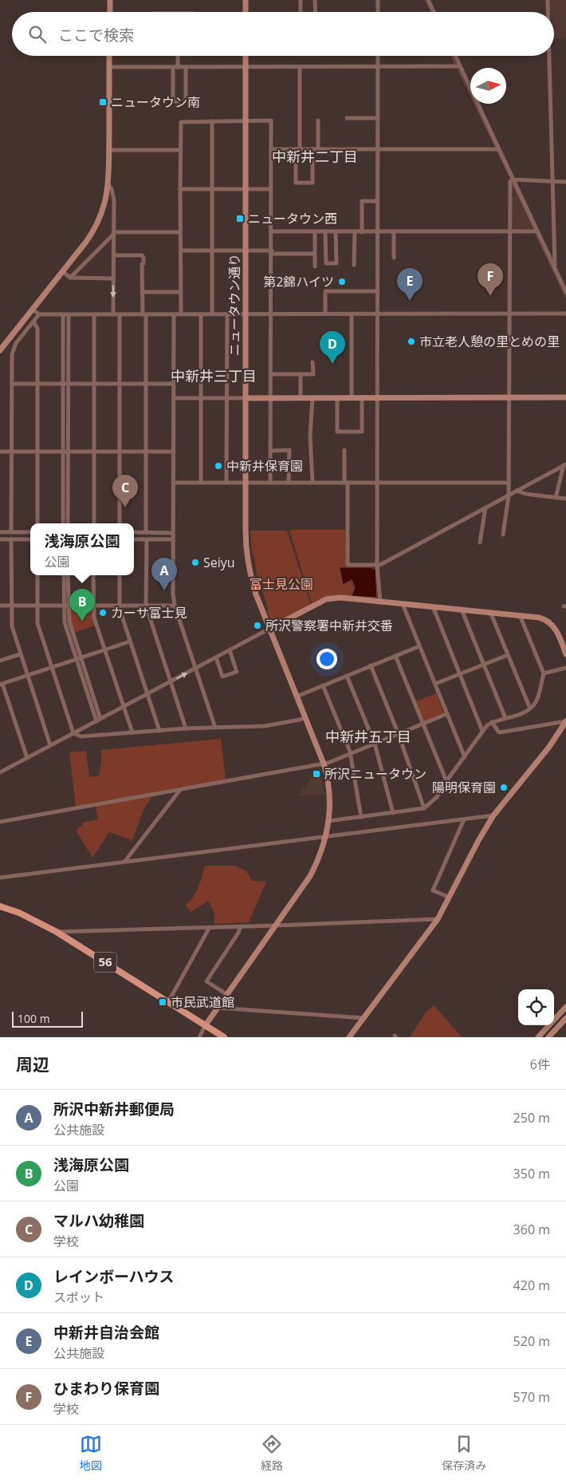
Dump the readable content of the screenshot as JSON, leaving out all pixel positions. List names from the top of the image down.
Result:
{
  "streets": {
    "main road": ["56"],
    "street": ["ニュータウン通り"]
  },
  "crossings": [
    ["ニュータウン通り", "56"]
  ],
  "districts": ["中新井二丁目", "中新井三丁目", "中新井五丁目"],
  "parks": ["富士見公園"],
  "places": {
    "transit": [
      "ニュータウン南",
      "ニュータウン西",
      "所沢ニュータウン",
      "市民武道館"
    ],
    "other": [
      "第2錦ハイツ",
      "市立老人憩の里とめの里",
      "中新井保育園",
      "Seiyu",
      "カーサ富士見",
      "所沢警察署中新井交番",
      "陽明保育園"
    ]
  },
  "scale_bar": "100 m",
  "north": "right",
  "page": {
    "search": "ここで検索",
    "pins": [
      "F",
      "E",
      "D",
      "C",
      "A",
      "B"
    ],
    "popup": ["浅海原公園", "公園"],
    "scale": "100 m",
    "heading": ["周辺", "6件"],
    "list": [
      {
        "mark": "A",
        "name": "所沢中新井郵便局",
        "note": "公共施設",
        "value": "250 m"
      },
      {
        "mark": "B",
        "name": "浅海原公園",
        "note": "公園",
        "value": "350 m"
      },
      {
        "mark": "C",
        "name": "マルハ幼稚園",
        "note": "学校",
        "value": "360 m"
      },
      {
        "mark": "D",
        "name": "レインボーハウス",
        "note": "スポット",
        "value": "420 m"
      },
      {
        "mark": "E",
        "name": "中新井自治会館",
        "note": "公共施設",
        "value": "520 m"
      },
      {
        "mark": "F",
        "name": "ひまわり保育園",
        "note": "学校",
        "value": "570 m"
      }
    ],
    "nav": ["地図", "経路", "保存済み"]
  }
}
